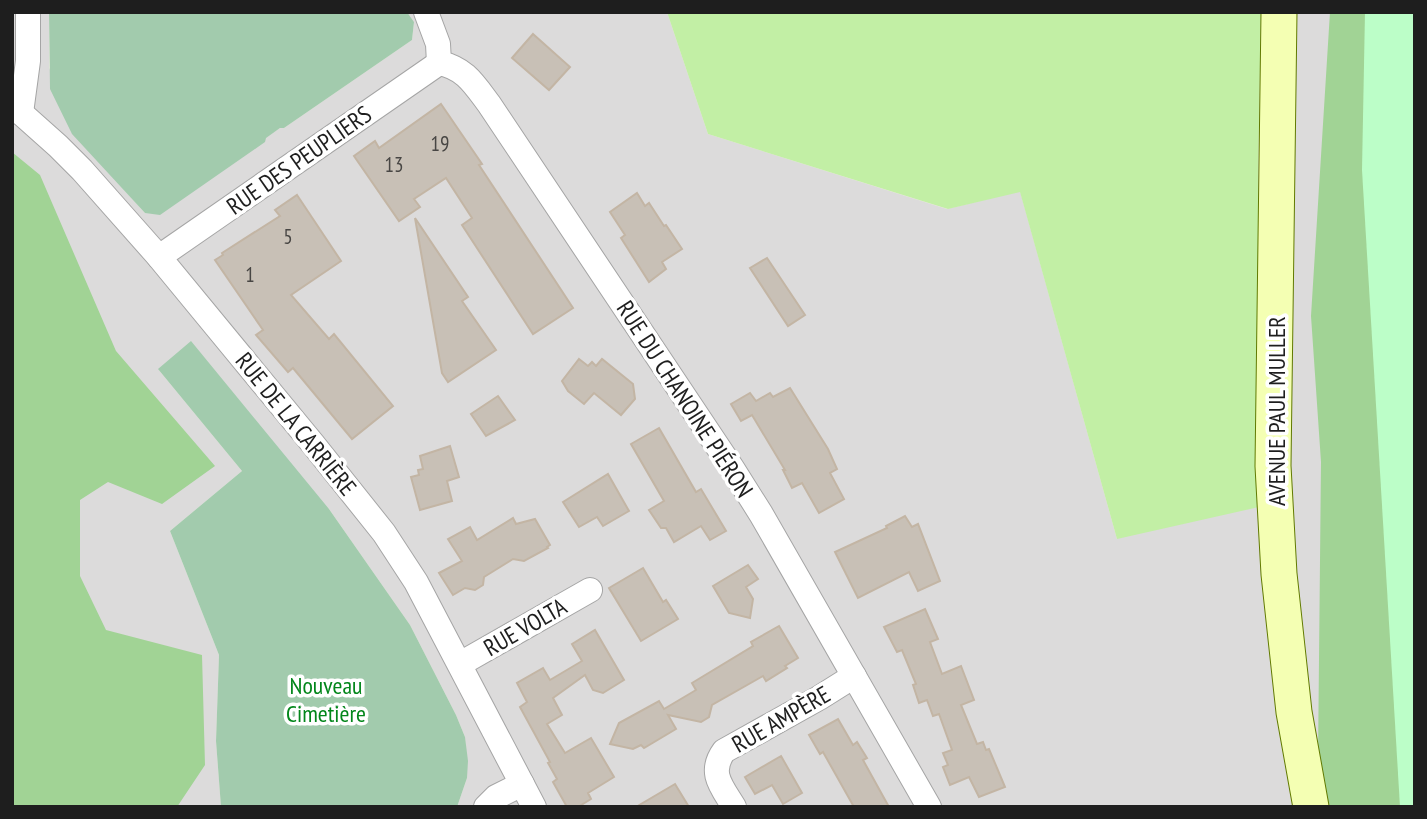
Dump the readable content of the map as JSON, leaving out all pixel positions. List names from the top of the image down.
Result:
{
  "streets": {
    "main road": ["AVENUE PAUL MULLER"],
    "street": [
      "RUE DES PEUPLIERS",
      "RUE DU CHANOINE PIÉRON",
      "RUE DE LA CARRIÈRE",
      "RUE VOLTA",
      "RUE AMPÈRE"
    ]
  },
  "crossings": [
    ["RUE DES PEUPLIERS", "RUE DU CHANOINE PIÉRON"],
    ["RUE DES PEUPLIERS", "RUE DE LA CARRIÈRE"],
    ["RUE DU CHANOINE PIÉRON", "RUE AMPÈRE"],
    ["RUE DE LA CARRIÈRE", "RUE VOLTA"]
  ],
  "parks": ["Nouveau Cimetière"],
  "house_numbers": [
    "19",
    "13",
    "5",
    "1"
  ]
}
